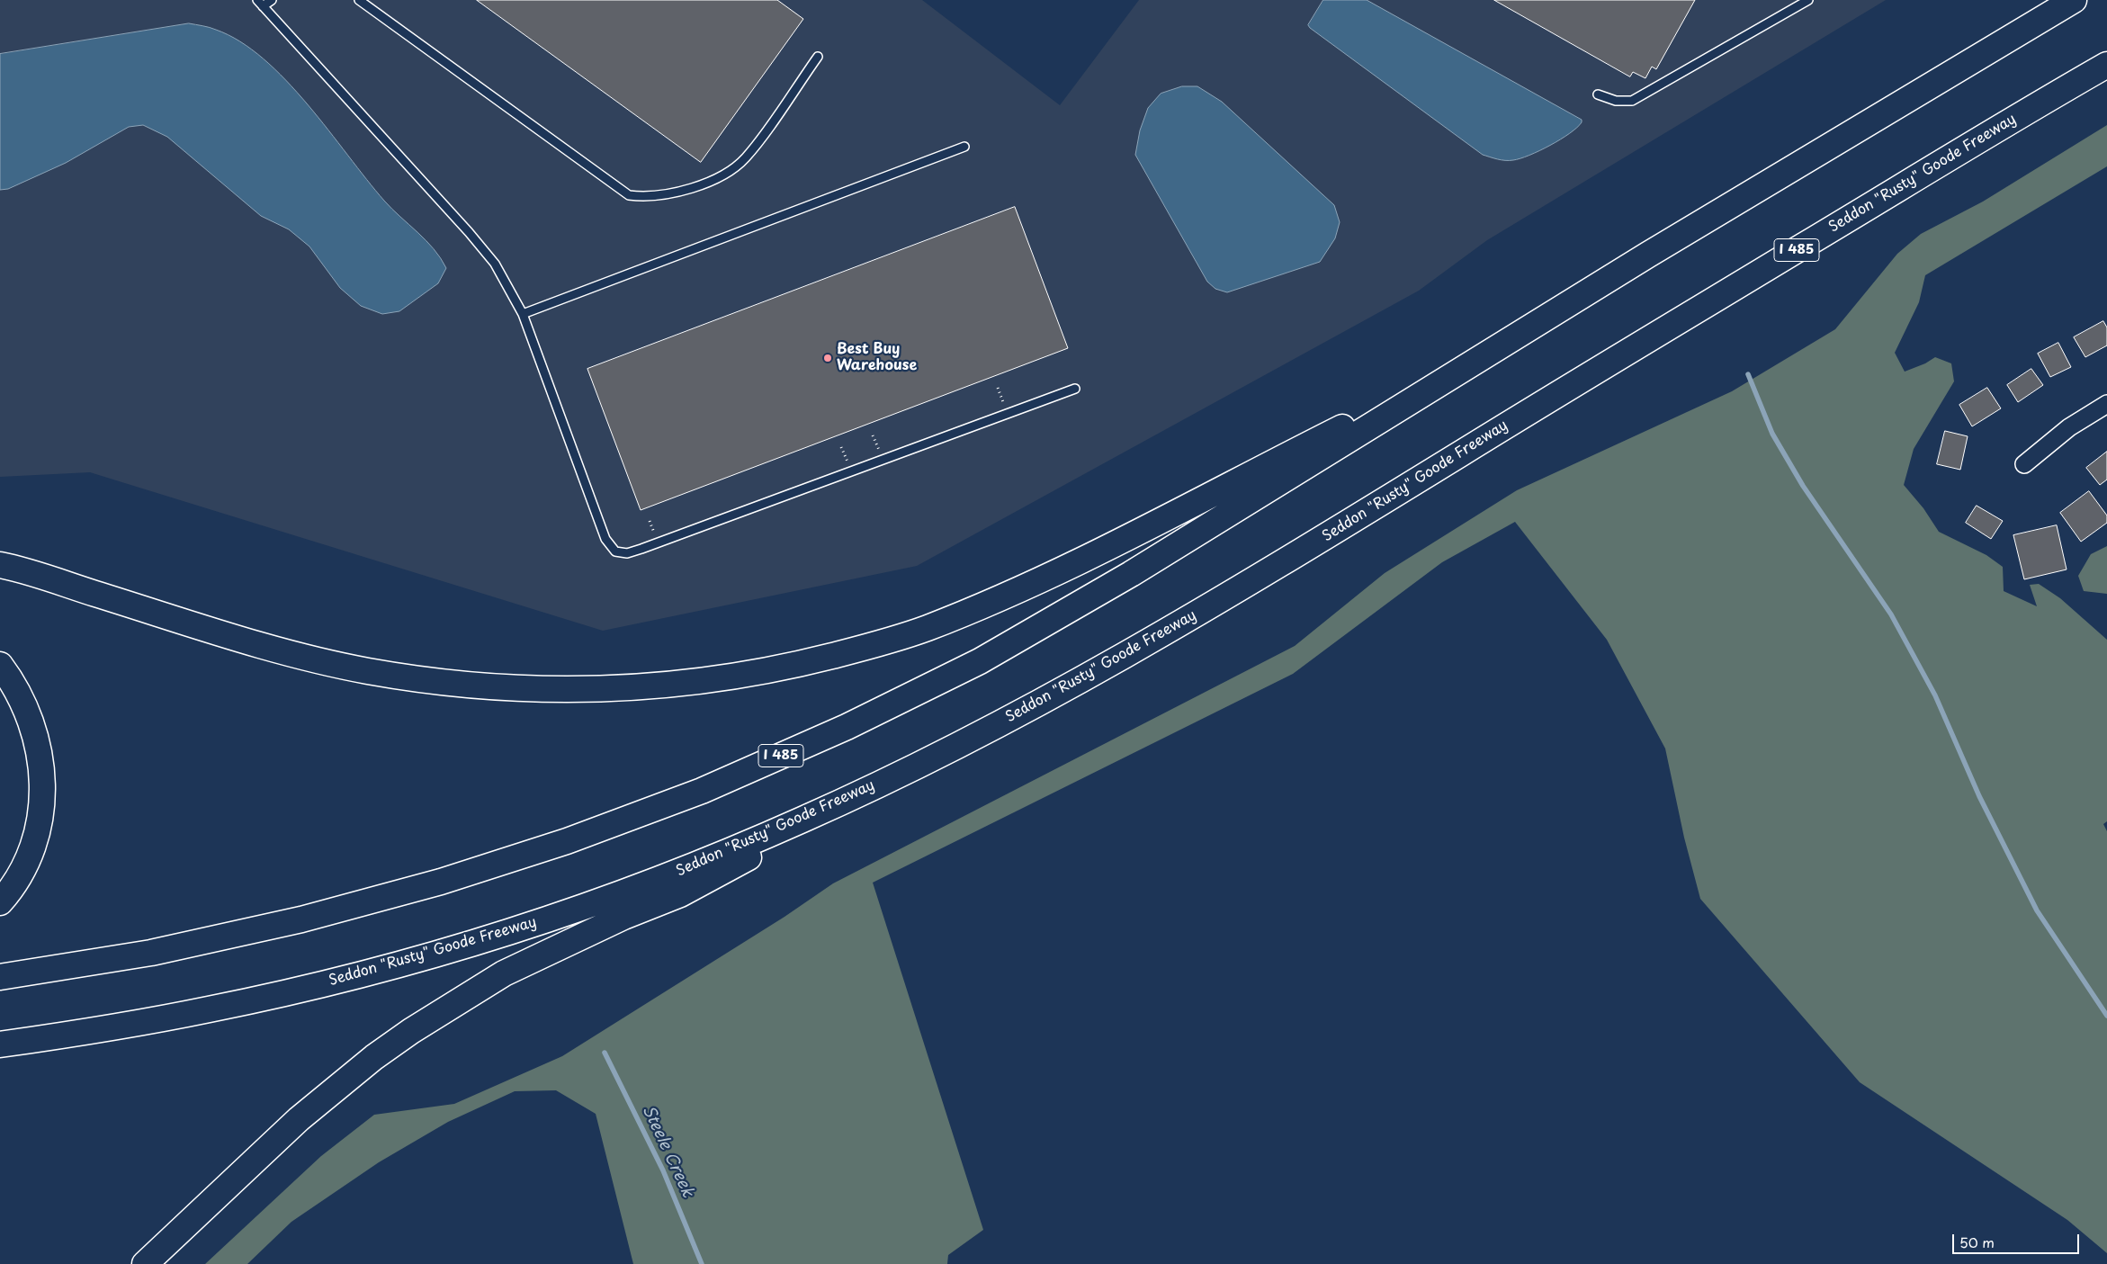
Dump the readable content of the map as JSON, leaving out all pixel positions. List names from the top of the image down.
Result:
{
  "streets": {
    "highway": ["Seddon \"Rusty\" Goode Freeway", "I 485"]
  },
  "water": ["Steele Creek"],
  "places": ["Best Buy Warehouse"],
  "scale_bar": "50 m"
}
